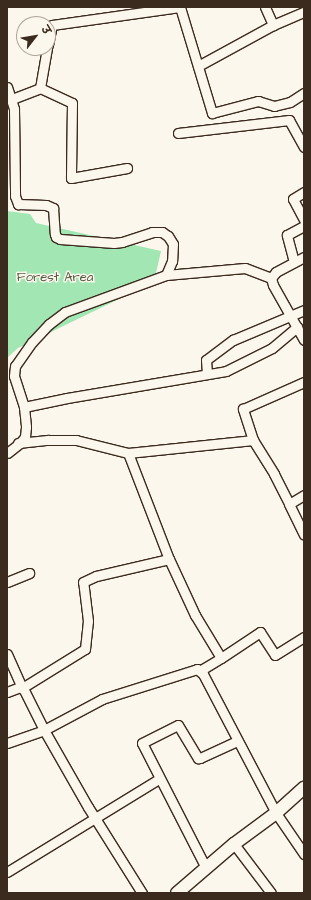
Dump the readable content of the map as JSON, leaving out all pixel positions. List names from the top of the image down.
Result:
{
  "parks": ["Forest Area"],
  "north": "top right"
}
